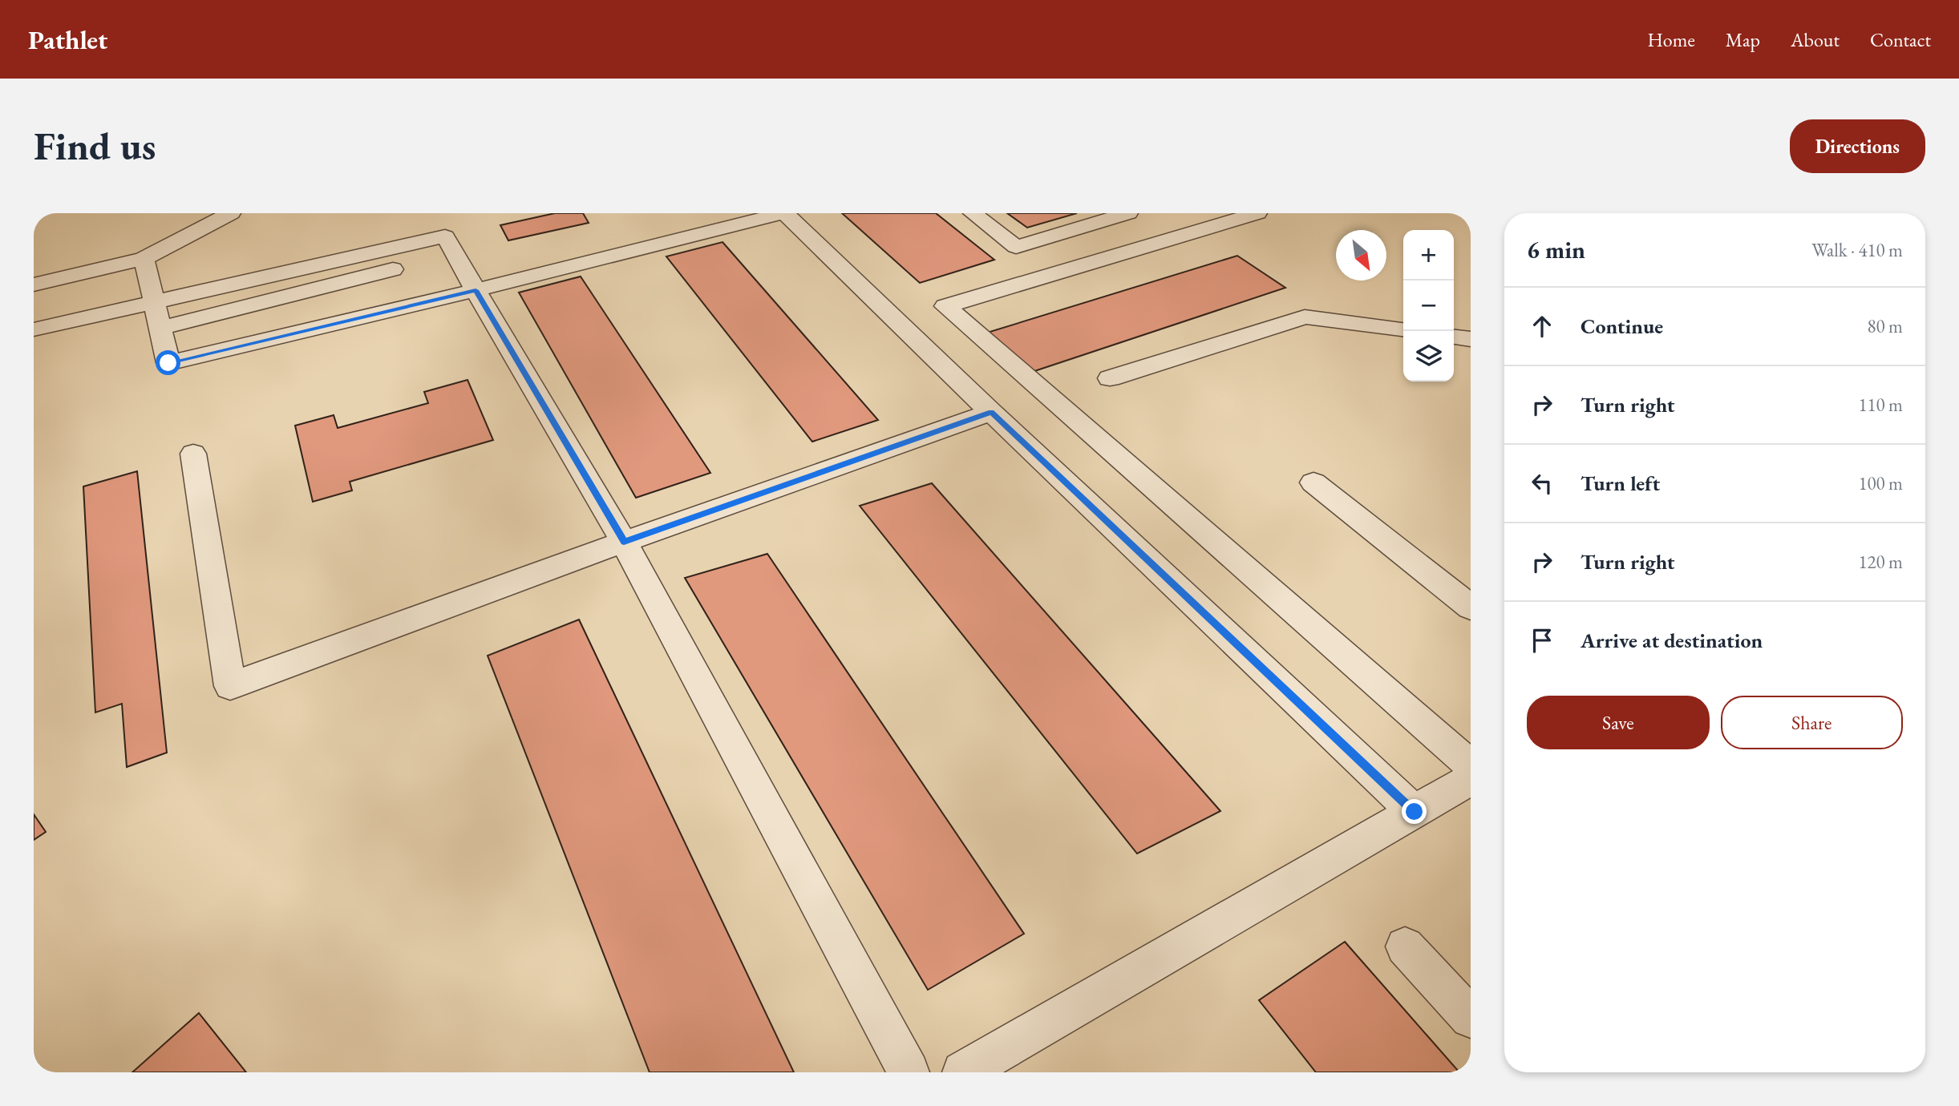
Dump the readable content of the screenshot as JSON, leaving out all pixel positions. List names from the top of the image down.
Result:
{
  "north": "bottom right",
  "page": {
    "header": "Pathlet",
    "nav": [
      "Home",
      "Map",
      "About",
      "Contact"
    ],
    "buttons": [
      "Directions",
      ["Save", "Share"]
    ],
    "title": "Find us",
    "heading": ["6 min", "Walk · 410 m"],
    "map_buttons": ["+", "−"],
    "list": [
      ["Continue", "80 m"],
      ["Turn right", "110 m"],
      ["Turn left", "100 m"],
      ["Turn right", "120 m"],
      "Arrive at destination"
    ]
  }
}
